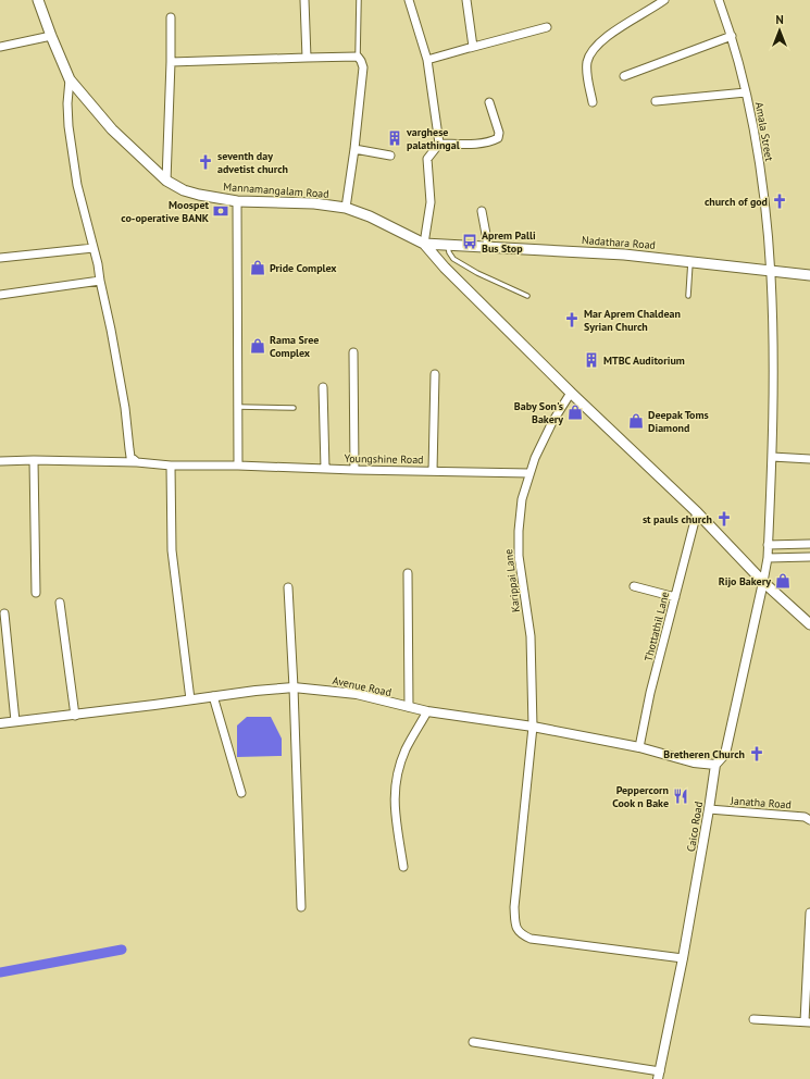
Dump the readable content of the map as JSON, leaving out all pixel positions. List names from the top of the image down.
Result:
{
  "streets": {
    "main road": ["Mannamangalam Road", "Nadathara Road"],
    "street": [
      "Amala Street",
      "Youngshine Road",
      "Karippai Lane",
      "Thottathil Lane",
      "Avenue Road",
      "Janatha Road",
      "Caico Road"
    ]
  },
  "crossings": [
    ["Amala Street", "Nadathara Road"],
    ["Amala Street", "Caico Road"],
    ["Mannamangalam Road", "Nadathara Road"],
    ["Youngshine Road", "Karippai Lane"],
    ["Karippai Lane", "Avenue Road"],
    ["Karippai Lane", "Caico Road"],
    ["Thottathil Lane", "Avenue Road"],
    ["Avenue Road", "Caico Road"],
    ["Janatha Road", "Caico Road"]
  ],
  "places": {
    "building": ["varghese palathingal", "MTBC Auditorium"],
    "church": [
      "seventh day advetist church",
      "church of god",
      "Mar Aprem Chaldean Syrian Church",
      "st pauls church",
      "Bretheren Church"
    ],
    "bank": ["Moospet co-operative BANK"],
    "bus stop": ["Aprem Palli Bus Stop"],
    "shop": [
      "Pride Complex",
      "Rama Sree Complex",
      "Baby Son's Bakery",
      "Deepak Toms Diamond",
      "Rijo Bakery"
    ],
    "restaurant": ["Peppercorn Cook n Bake"]
  },
  "north": "top"
}
